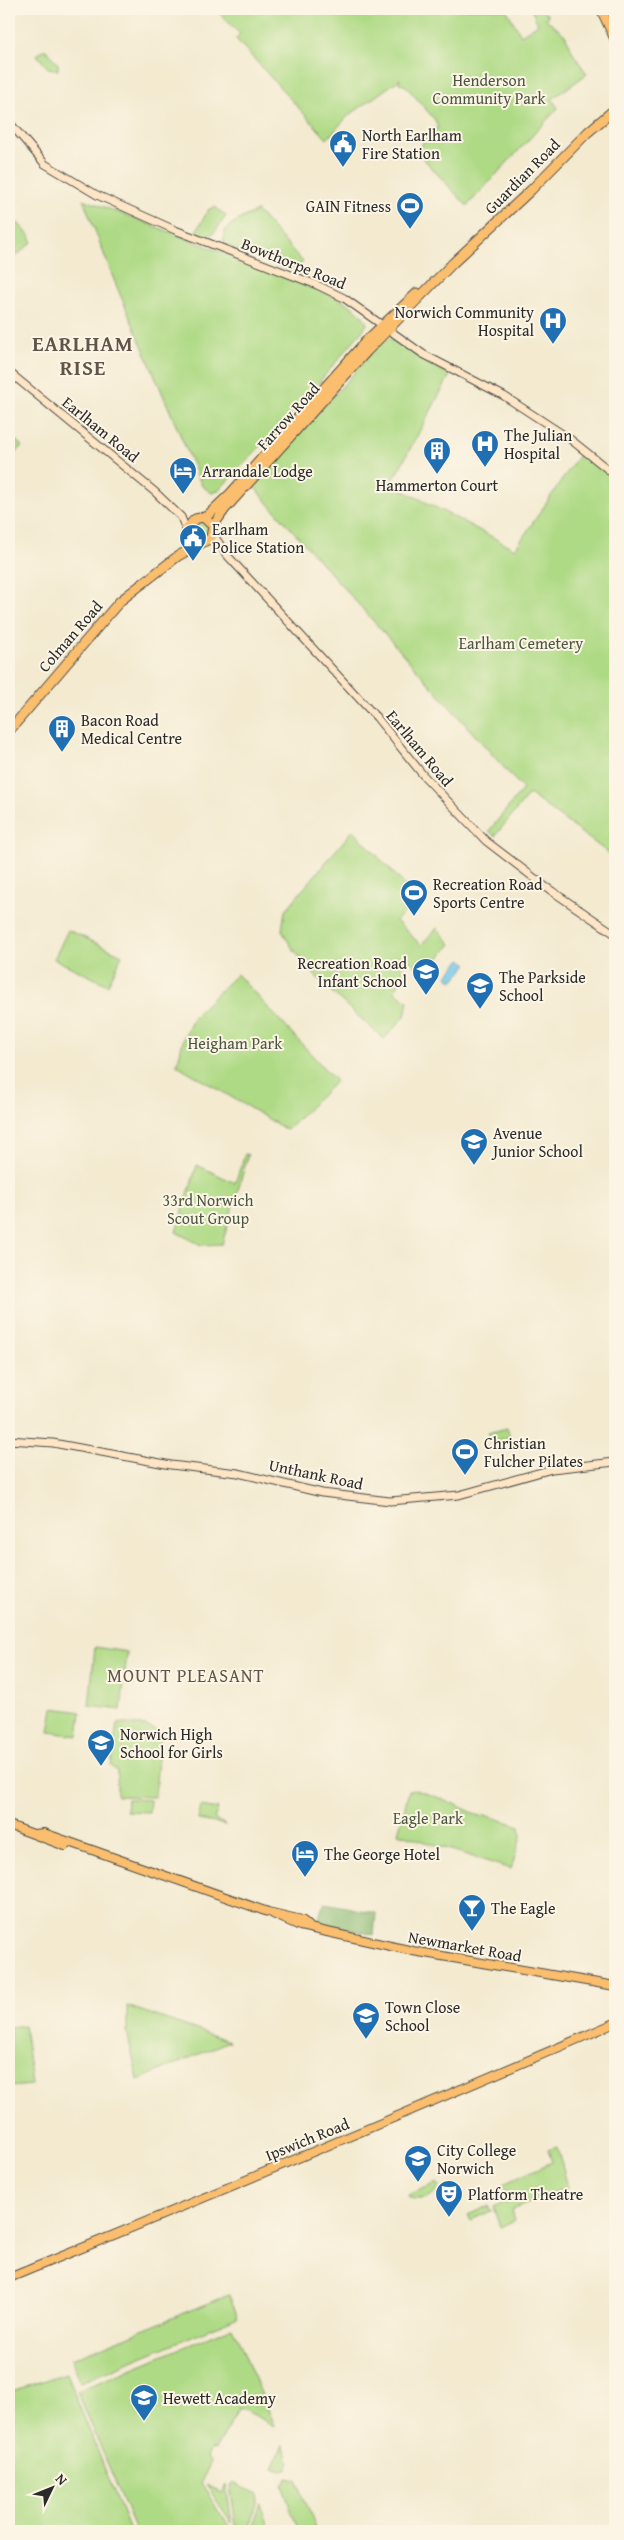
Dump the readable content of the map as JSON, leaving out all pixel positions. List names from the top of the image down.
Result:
{
  "streets": {
    "highway": ["Guardian Road", "Farrow Road", "Colman Road"],
    "main road": ["Newmarket Road", "Ipswich Road"],
    "street": ["Bowthorpe Road", "Earlham Road", "Unthank Road"]
  },
  "crossings": [
    ["Guardian Road", "Bowthorpe Road"],
    ["Guardian Road", "Farrow Road"],
    ["Bowthorpe Road", "Farrow Road"],
    ["Farrow Road", "Earlham Road"],
    ["Farrow Road", "Colman Road"],
    ["Earlham Road", "Colman Road"]
  ],
  "districts": ["EARLHAM RISE", "MOUNT PLEASANT"],
  "parks": [
    "Henderson Community Park",
    "Earlham Cemetery",
    "Heigham Park",
    "33rd Norwich Scout Group",
    "Eagle Park"
  ],
  "places": {
    "public building": ["North Earlham Fire Station", "Earlham Police Station"],
    "sports": ["GAIN Fitness", "Recreation Road Sports Centre", "Christian Fulcher Pilates"],
    "hospital": ["Norwich Community Hospital", "The Julian Hospital"],
    "building": ["Hammerton Court", "Bacon Road Medical Centre"],
    "hotel": ["Arrandale Lodge", "The George Hotel"],
    "school or university": [
      "Recreation Road Infant School",
      "The Parkside School",
      "Avenue Junior School",
      "Norwich High School for Girls",
      "Town Close School",
      "City College Norwich",
      "Hewett Academy"
    ],
    "bar": ["The Eagle"],
    "theatre": ["Platform Theatre"]
  },
  "north": "top right"
}
